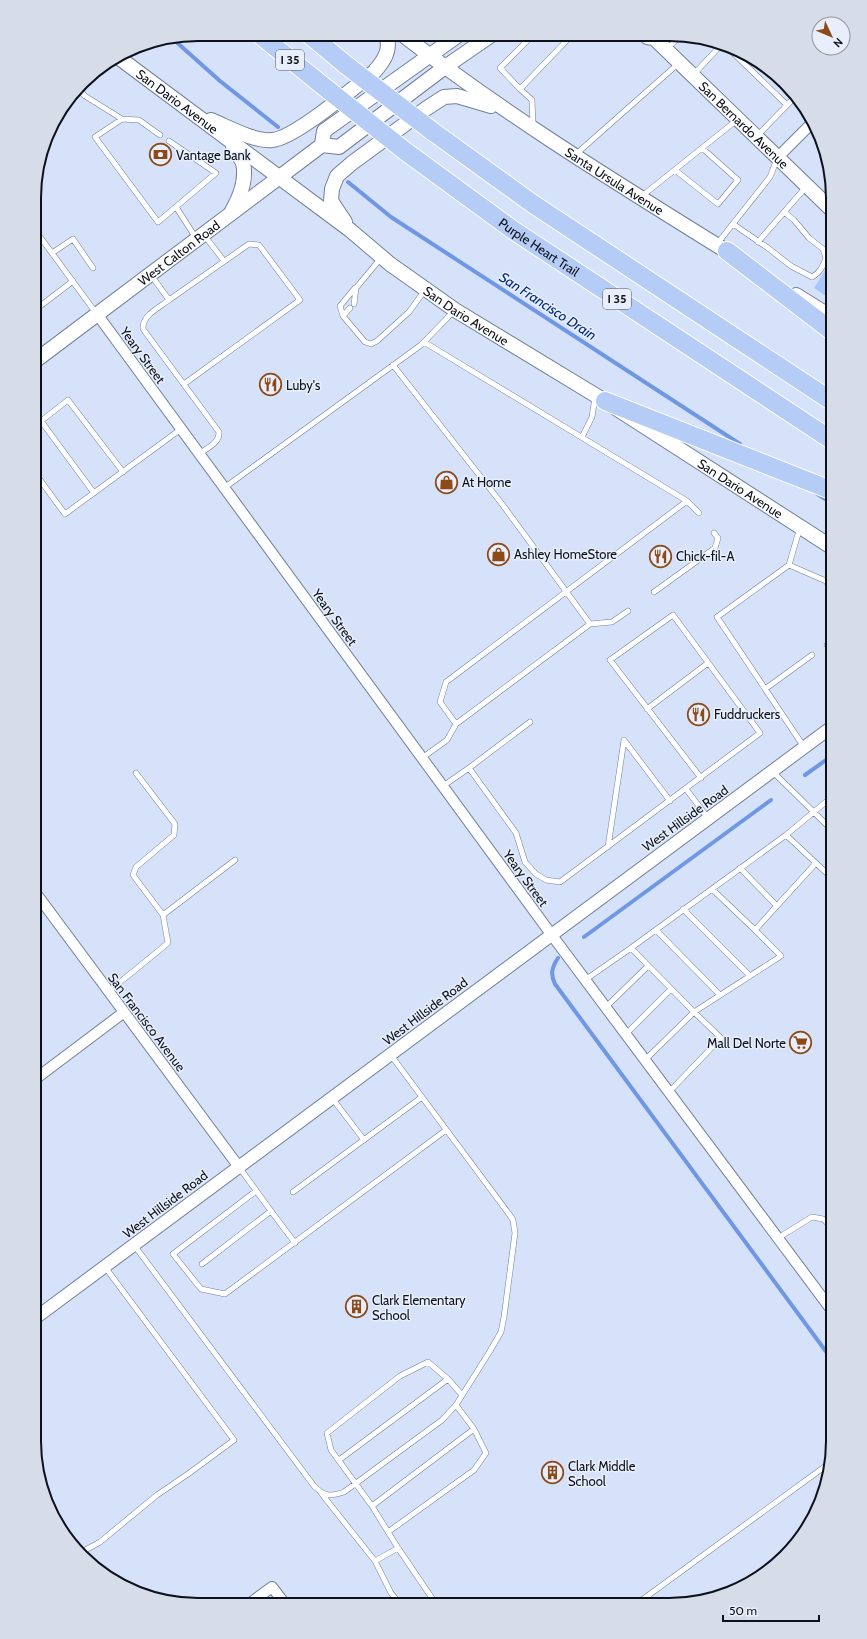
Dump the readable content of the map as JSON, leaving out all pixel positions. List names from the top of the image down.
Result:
{
  "streets": {
    "highway": ["I 35", "Purple Heart Trail"],
    "main road": [
      "San Dario Avenue",
      "San Bernardo Avenue",
      "Santa Ursula Avenue",
      "West Calton Road"
    ],
    "street": ["Yeary Street", "West Hillside Road", "San Francisco Avenue"]
  },
  "crossings": [
    ["San Dario Avenue", "West Calton Road"],
    ["West Calton Road", "Yeary Street"],
    ["Yeary Street", "West Hillside Road"],
    ["West Hillside Road", "San Francisco Avenue"]
  ],
  "water": ["San Francisco Drain"],
  "places": {
    "bank": ["Vantage Bank"],
    "restaurant": ["Luby's", "Chick-fil-A", "Fuddruckers"],
    "shop": ["At Home", "Ashley HomeStore"],
    "supermarket": ["Mall Del Norte"],
    "building": ["Clark Elementary School", "Clark Middle School"]
  },
  "scale_bar": "50 m",
  "north": "bottom right"
}
